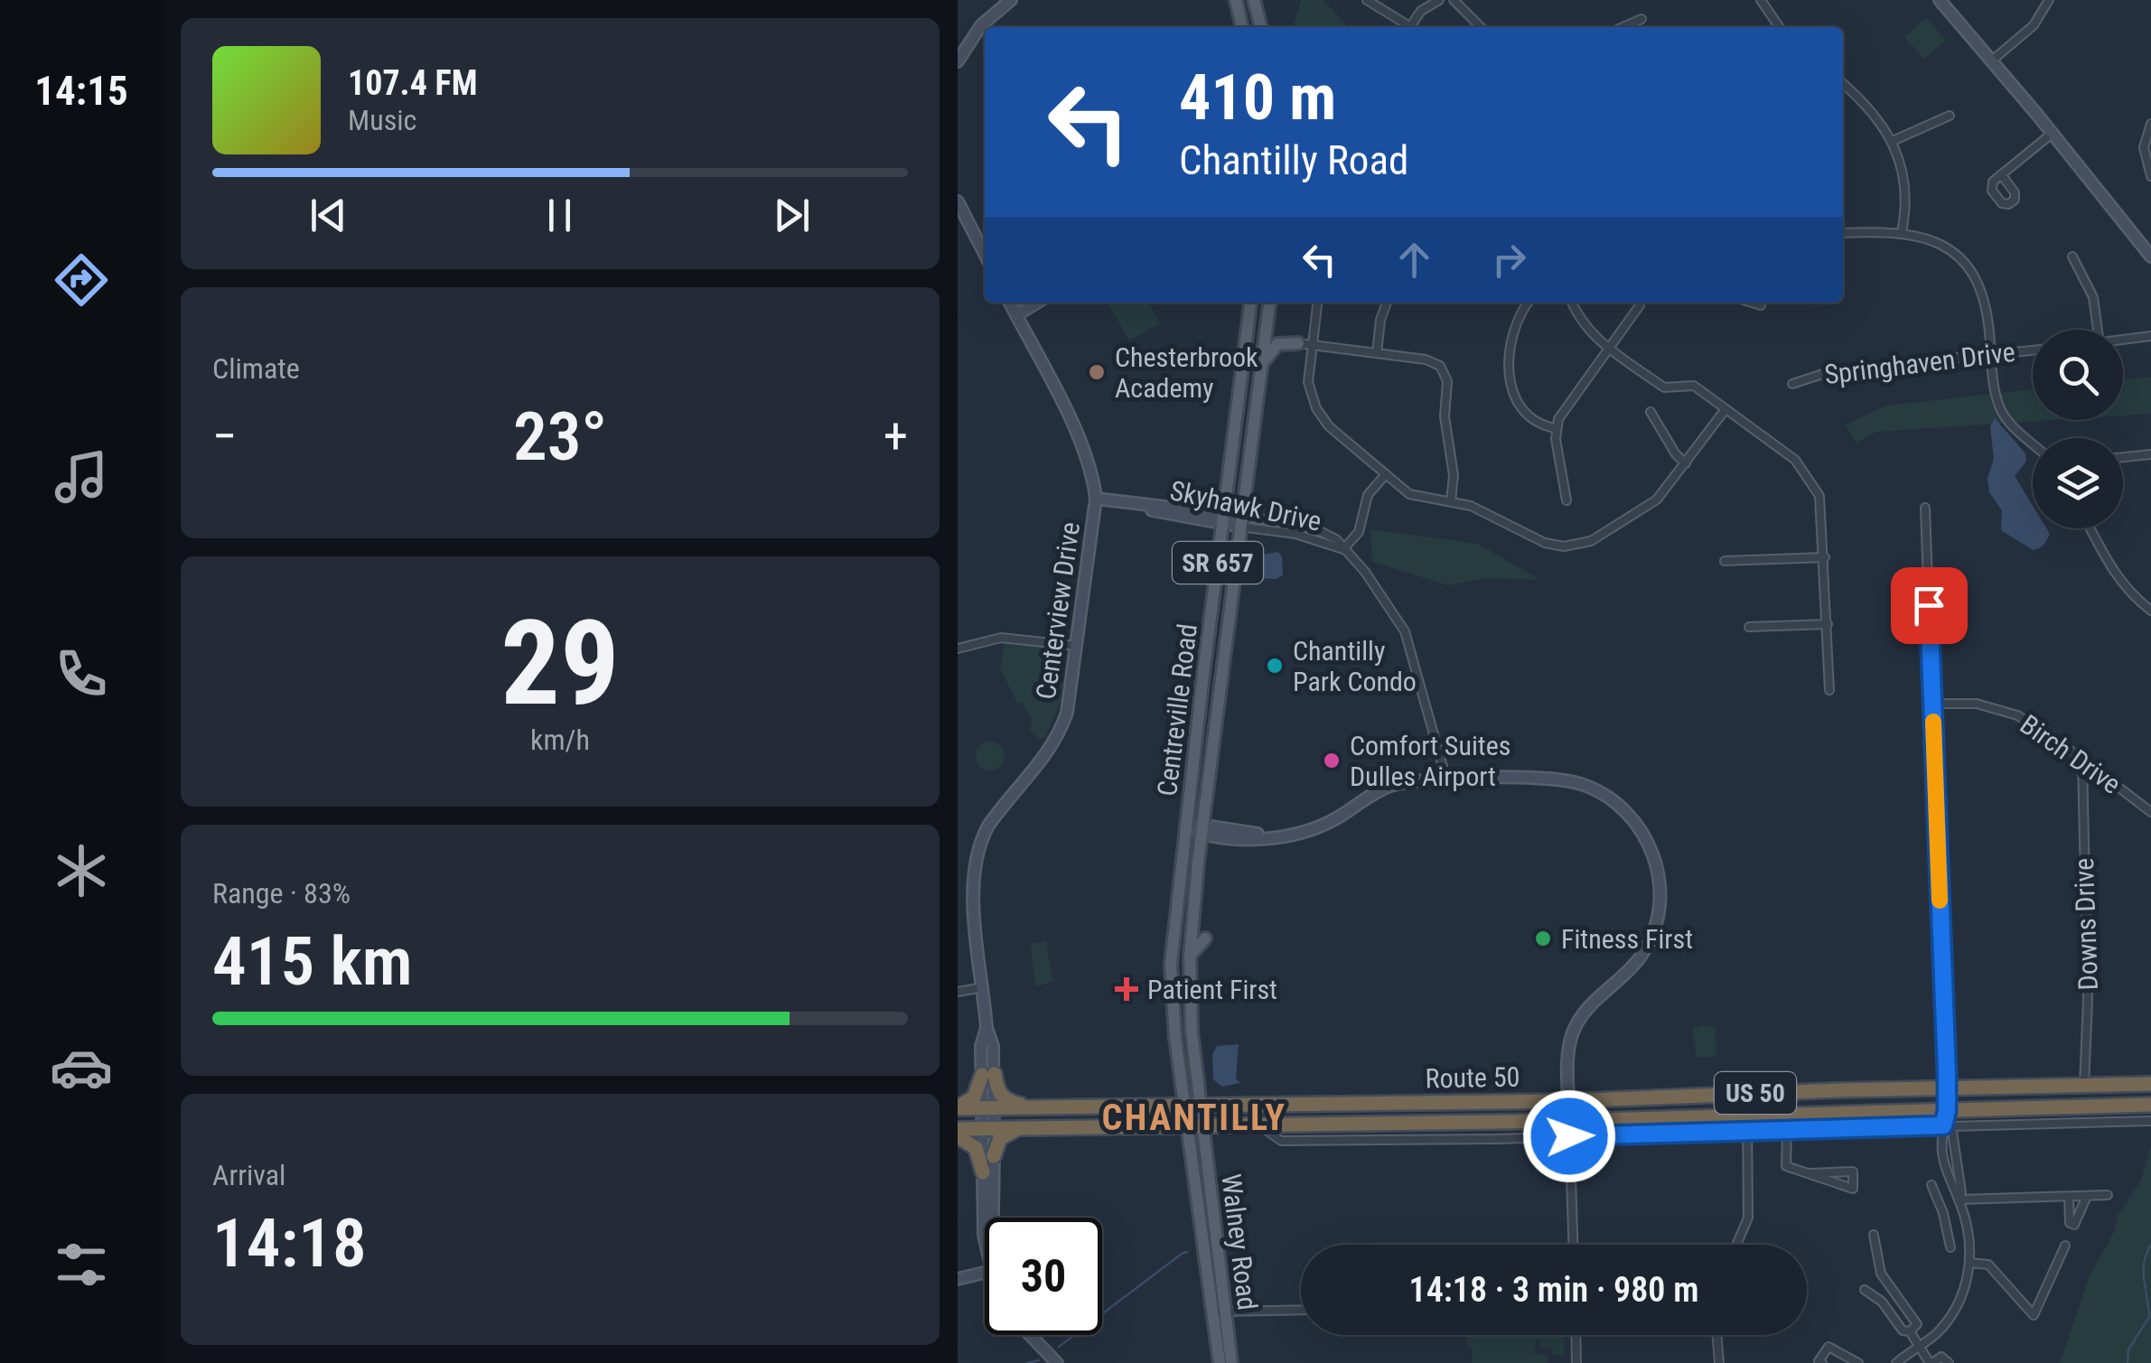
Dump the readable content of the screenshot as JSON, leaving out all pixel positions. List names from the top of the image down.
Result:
{
  "streets": {
    "highway": ["Route 50", "US 50"],
    "main road": ["SR 657", "Centreville Road", "Walney Road"],
    "street": [
      "Springhaven Drive",
      "Skyhawk Drive",
      "Centerview Drive",
      "Birch Drive",
      "Downs Drive"
    ]
  },
  "crossings": [
    ["Skyhawk Drive", "Centerview Drive"],
    ["Skyhawk Drive", "Centreville Road"],
    ["Centerview Drive", "Route 50"],
    ["Centreville Road", "Route 50"],
    ["Centreville Road", "Walney Road"],
    ["Birch Drive", "Downs Drive"],
    ["Downs Drive", "Route 50"],
    ["Route 50", "Walney Road"]
  ],
  "districts": ["CHANTILLY"],
  "places": {
    "other": [
      "Chesterbrook Academy",
      "Chantilly Park Condo",
      "Comfort Suites Dulles Airport",
      "Fitness First"
    ],
    "health": ["Patient First"]
  },
  "page": {
    "tabs": "14:15",
    "turn": ["410 m", "Chantilly Road"],
    "song": ["107.4 FM", "Music"],
    "tile": [
      "Climate",
      ["29", "km/h"],
      ["Range · 83%", "415 km"],
      ["Arrival", "14:18"]
    ],
    "heat": ["−", "23°", "+"],
    "limit": "30",
    "trip": "14:18 · 3 min · 980 m"
  }
}
